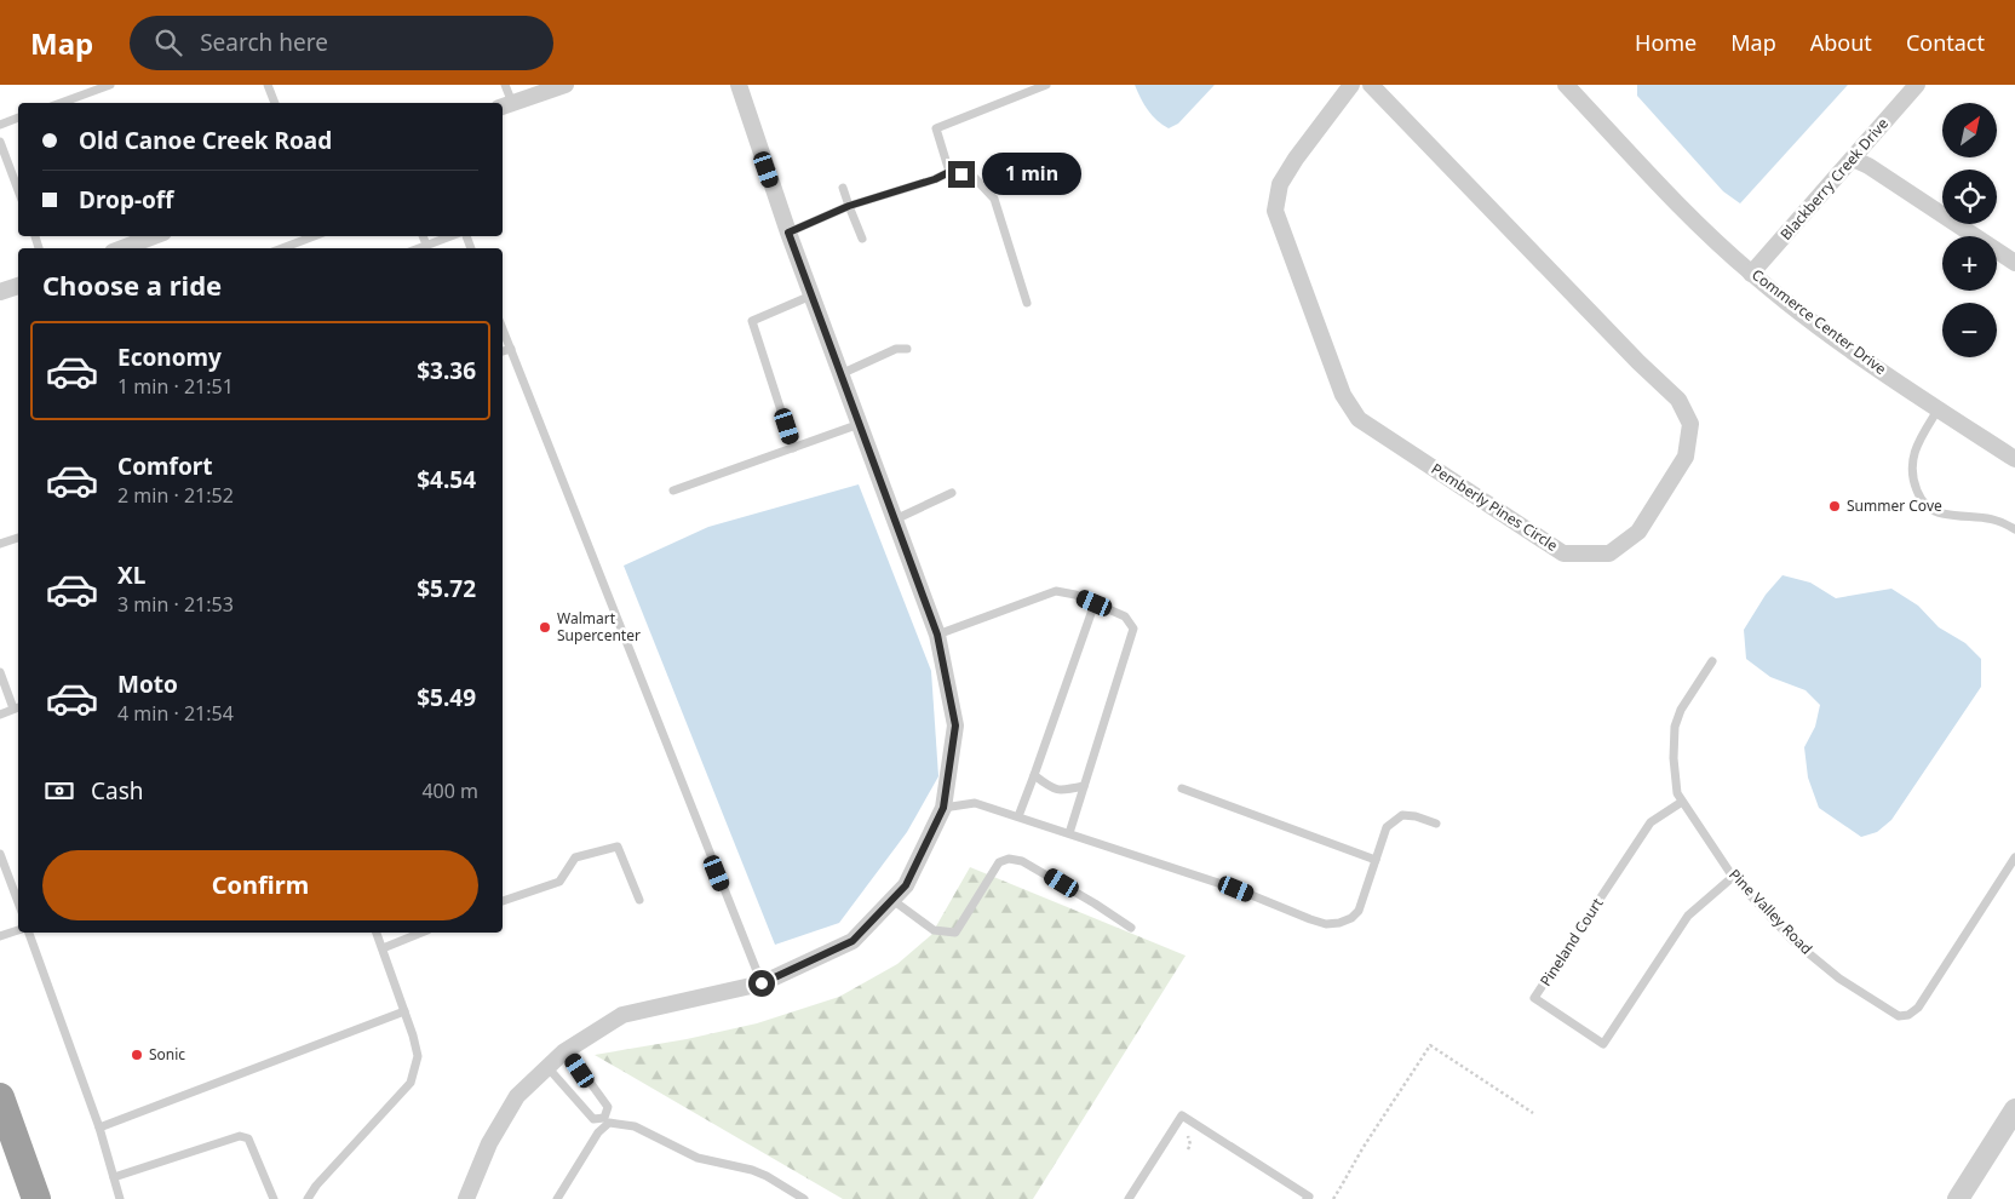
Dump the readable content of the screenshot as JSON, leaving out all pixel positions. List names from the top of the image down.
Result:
{
  "streets": {
    "street": ["Blackberry Creek Drive", "Commerce Center Drive", "Pemberly Pines Circle"],
    "lane": ["Pine Valley Road", "Pineland Court"]
  },
  "crossings": [
    ["Blackberry Creek Drive", "Commerce Center Drive"],
    ["Pine Valley Road", "Pineland Court"]
  ],
  "places": ["Summer Cove", "Walmart Supercenter", "Sonic"],
  "north": "top right",
  "page": {
    "header": "Map",
    "search": "Search here",
    "nav": [
      "Home",
      "Map",
      "About",
      "Contact"
    ],
    "map_buttons": ["+", "−"],
    "banner": ["Old Canoe Creek Road", "Drop-off"],
    "bubble": "1 min",
    "heading": "Choose a ride",
    "list": [
      {
        "name": "Economy",
        "note": "1 min · 21:51",
        "value": "$3.36"
      },
      {
        "name": "Comfort",
        "note": "2 min · 21:52",
        "value": "$4.54"
      },
      {
        "name": "XL",
        "note": "3 min · 21:53",
        "value": "$5.72"
      },
      {
        "name": "Moto",
        "note": "4 min · 21:54",
        "value": "$5.49"
      }
    ],
    "pay": ["Cash", "400 m"],
    "buttons": "Confirm"
  }
}
